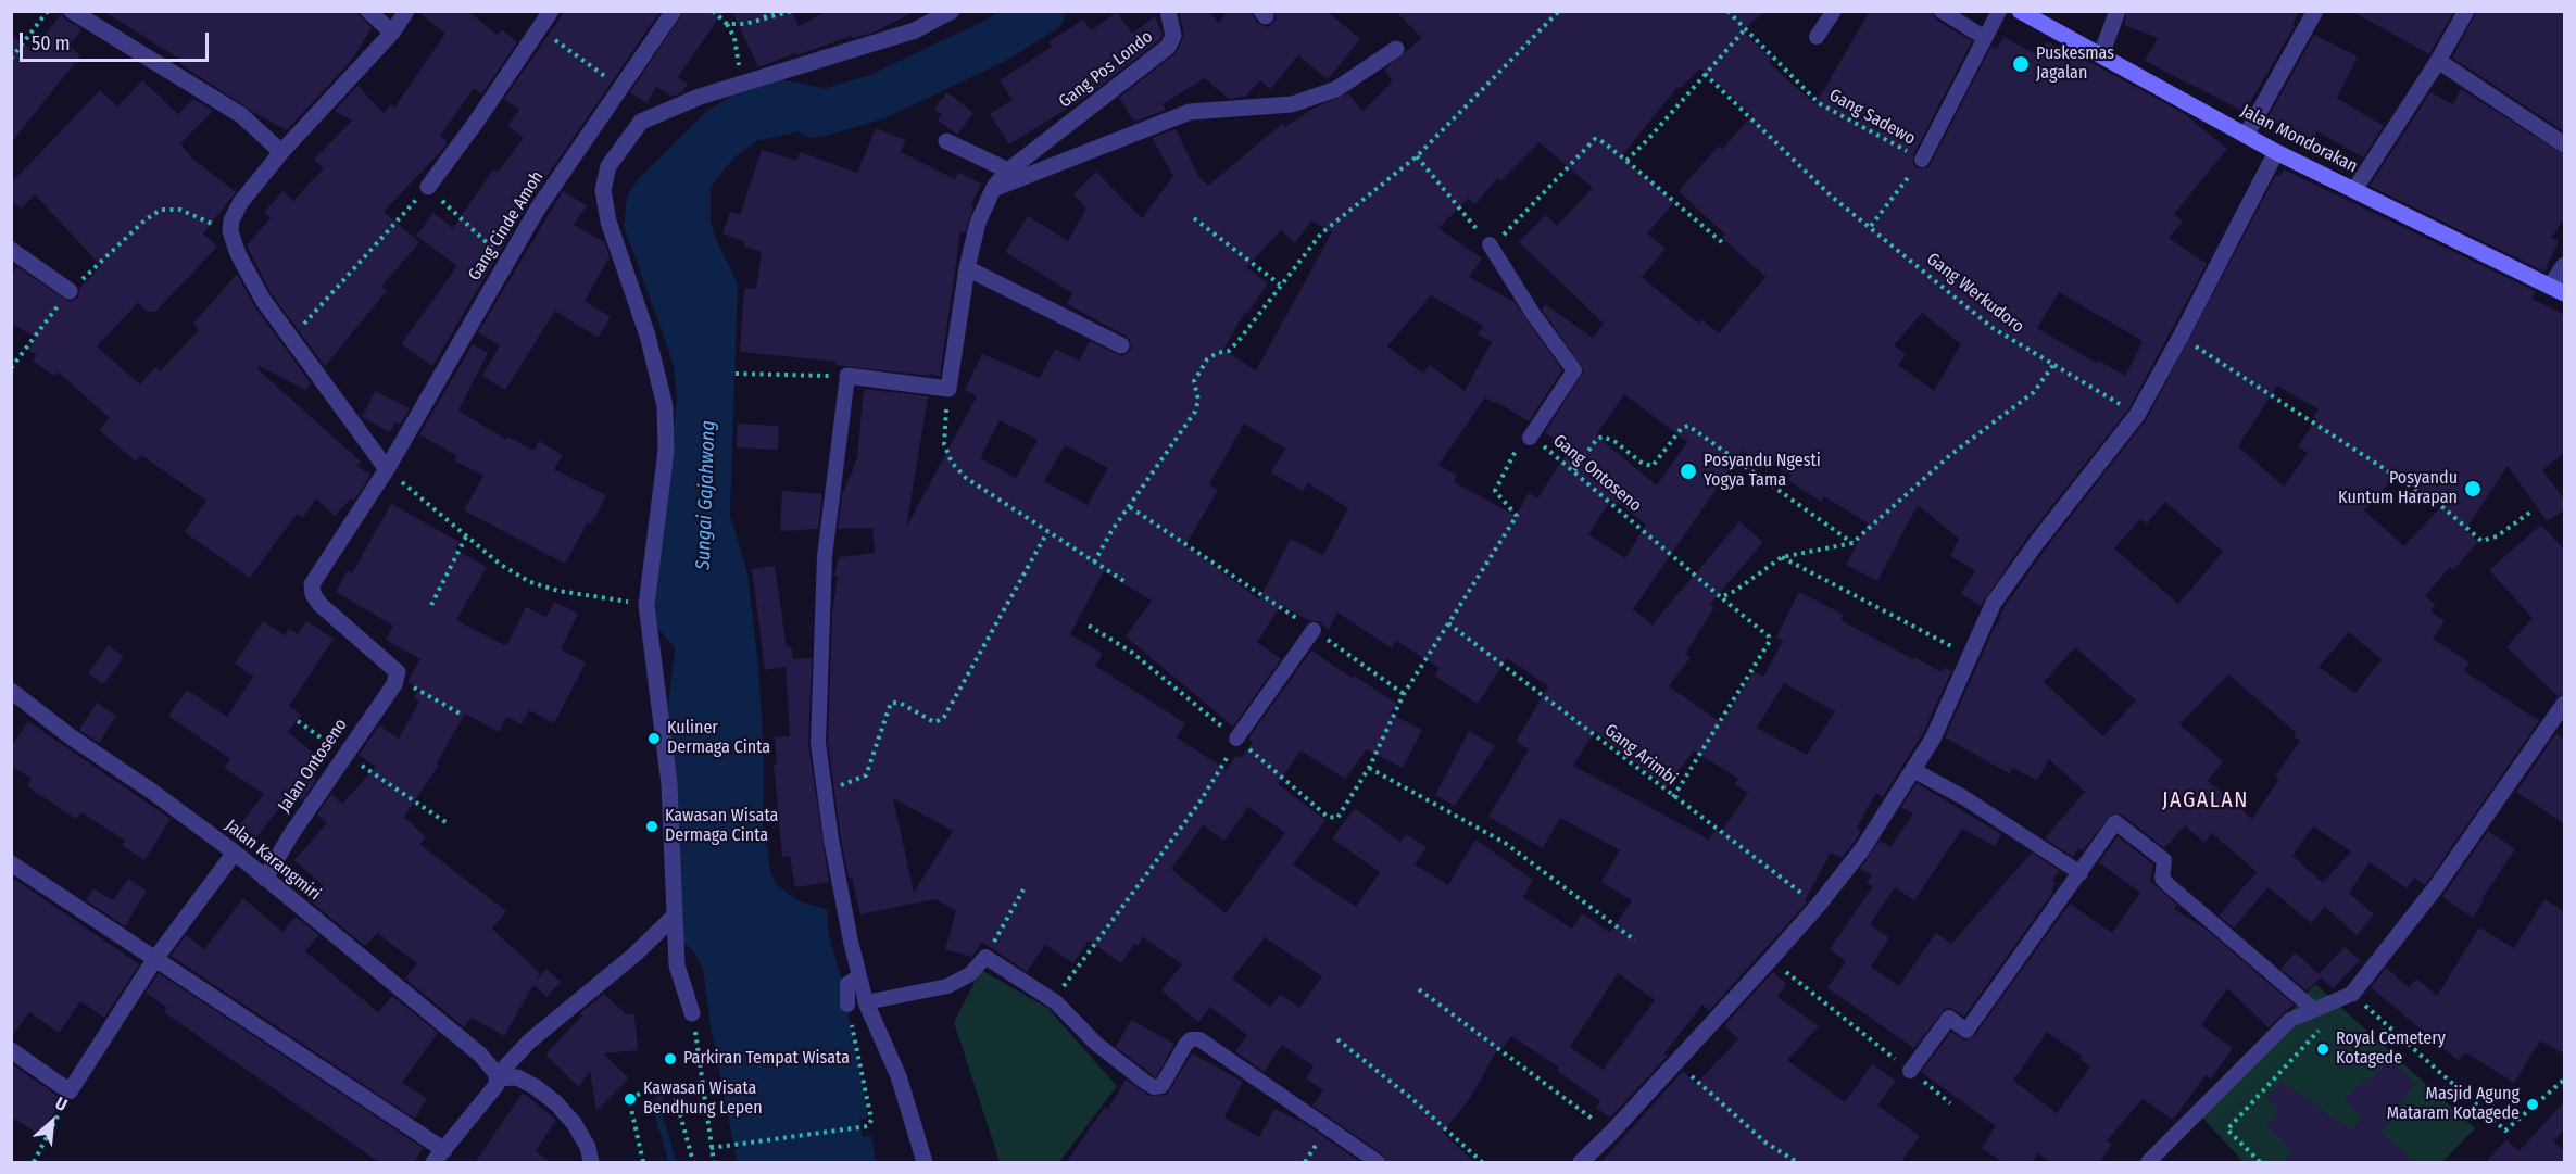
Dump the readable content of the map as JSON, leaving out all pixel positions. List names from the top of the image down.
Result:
{
  "streets": {
    "street": [
      "Gang Pos Londo",
      "Jalan Mondorakan",
      "Gang Cinde Amoh",
      "Jalan Ontoseno",
      "Jalan Karangmiri"
    ],
    "path": [
      "Gang Sadewo",
      "Gang Werkudoro",
      "Gang Ontoseno",
      "Gang Arimbi"
    ]
  },
  "crossings": [
    ["Gang Cinde Amoh", "Jalan Ontoseno"],
    ["Gang Ontoseno", "Gang Arimbi"],
    ["Jalan Ontoseno", "Jalan Karangmiri"]
  ],
  "districts": ["JAGALAN"],
  "water": ["Sungai Gajahwong"],
  "places": [
    "Puskesmas Jagalan",
    "Posyandu Ngesti Yogya Tama",
    "Posyandu Kuntum Harapan",
    "Kuliner Dermaga Cinta",
    "Kawasan Wisata Dermaga Cinta",
    "Royal Cemetery Kotagede",
    "Parkiran Tempat Wisata",
    "Kawasan Wisata Bendhung Lepen",
    "Masjid Agung Mataram Kotagede"
  ],
  "scale_bar": "50 m",
  "north": "top right"
}
